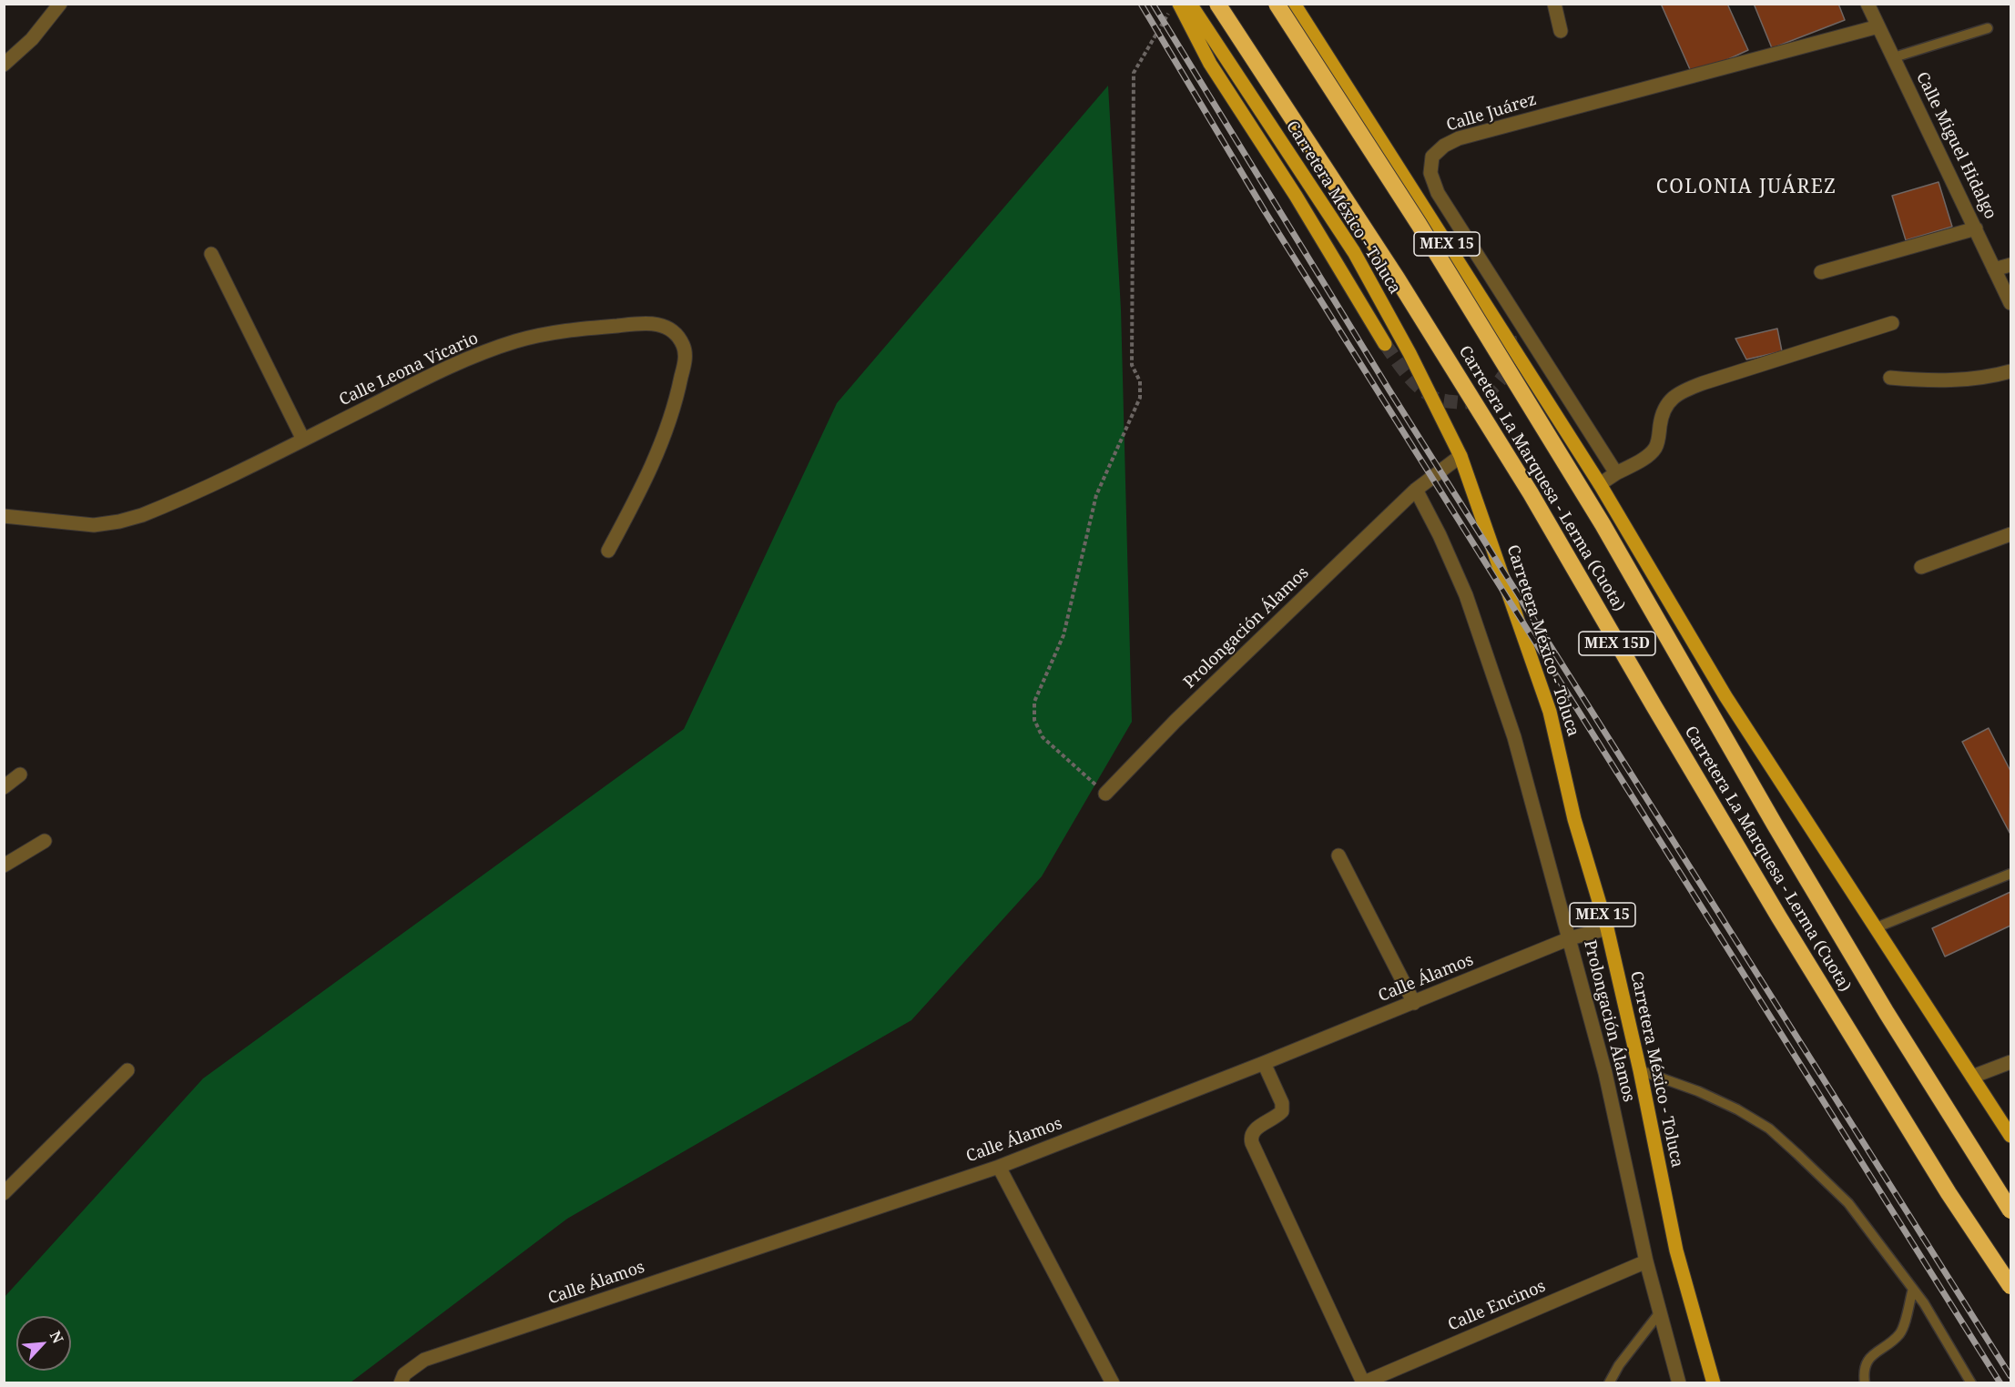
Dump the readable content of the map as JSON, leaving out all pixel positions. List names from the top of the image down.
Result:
{
  "streets": {
    "highway": ["Carretera La Marquesa - Lerma (Cuota)", "MEX 15D"],
    "main road": ["Carretera México - Toluca", "MEX 15"],
    "street": [
      "Calle Juárez",
      "Calle Miguel Hidalgo",
      "Calle Leona Vicario",
      "Prolongación Álamos",
      "Calle Álamos",
      "Calle Encinos"
    ]
  },
  "crossings": [
    ["Calle Juárez", "Calle Miguel Hidalgo"],
    ["Carretera México - Toluca", "Prolongación Álamos"],
    ["Carretera México - Toluca", "Calle Álamos"],
    ["Prolongación Álamos", "Calle Álamos"],
    ["Prolongación Álamos", "Calle Encinos"]
  ],
  "districts": ["COLONIA JUÁREZ"],
  "north": "top right"
}
